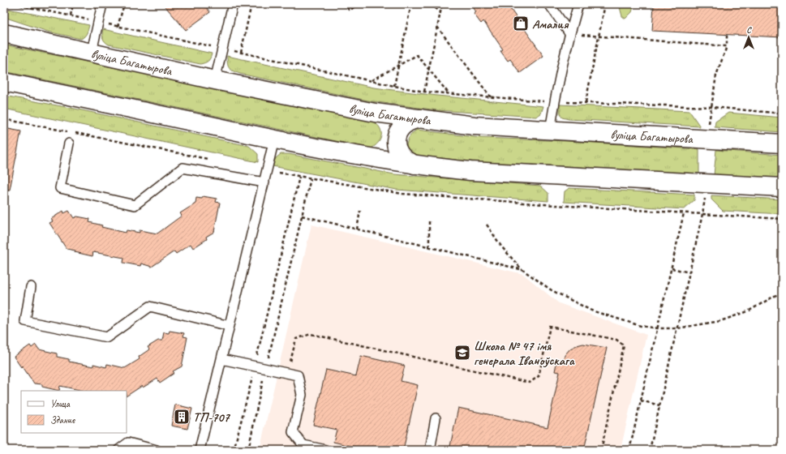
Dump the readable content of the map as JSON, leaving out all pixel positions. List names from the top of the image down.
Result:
{
  "streets": {
    "street": ["вуліца Багатырова"]
  },
  "places": {
    "shop": ["Амалия"],
    "school or university": ["Школа № 47 імя генерала Іваноўскага"],
    "building": ["ТП-707"]
  },
  "legend": ["Улица", "Здание"],
  "north": "top"
}
